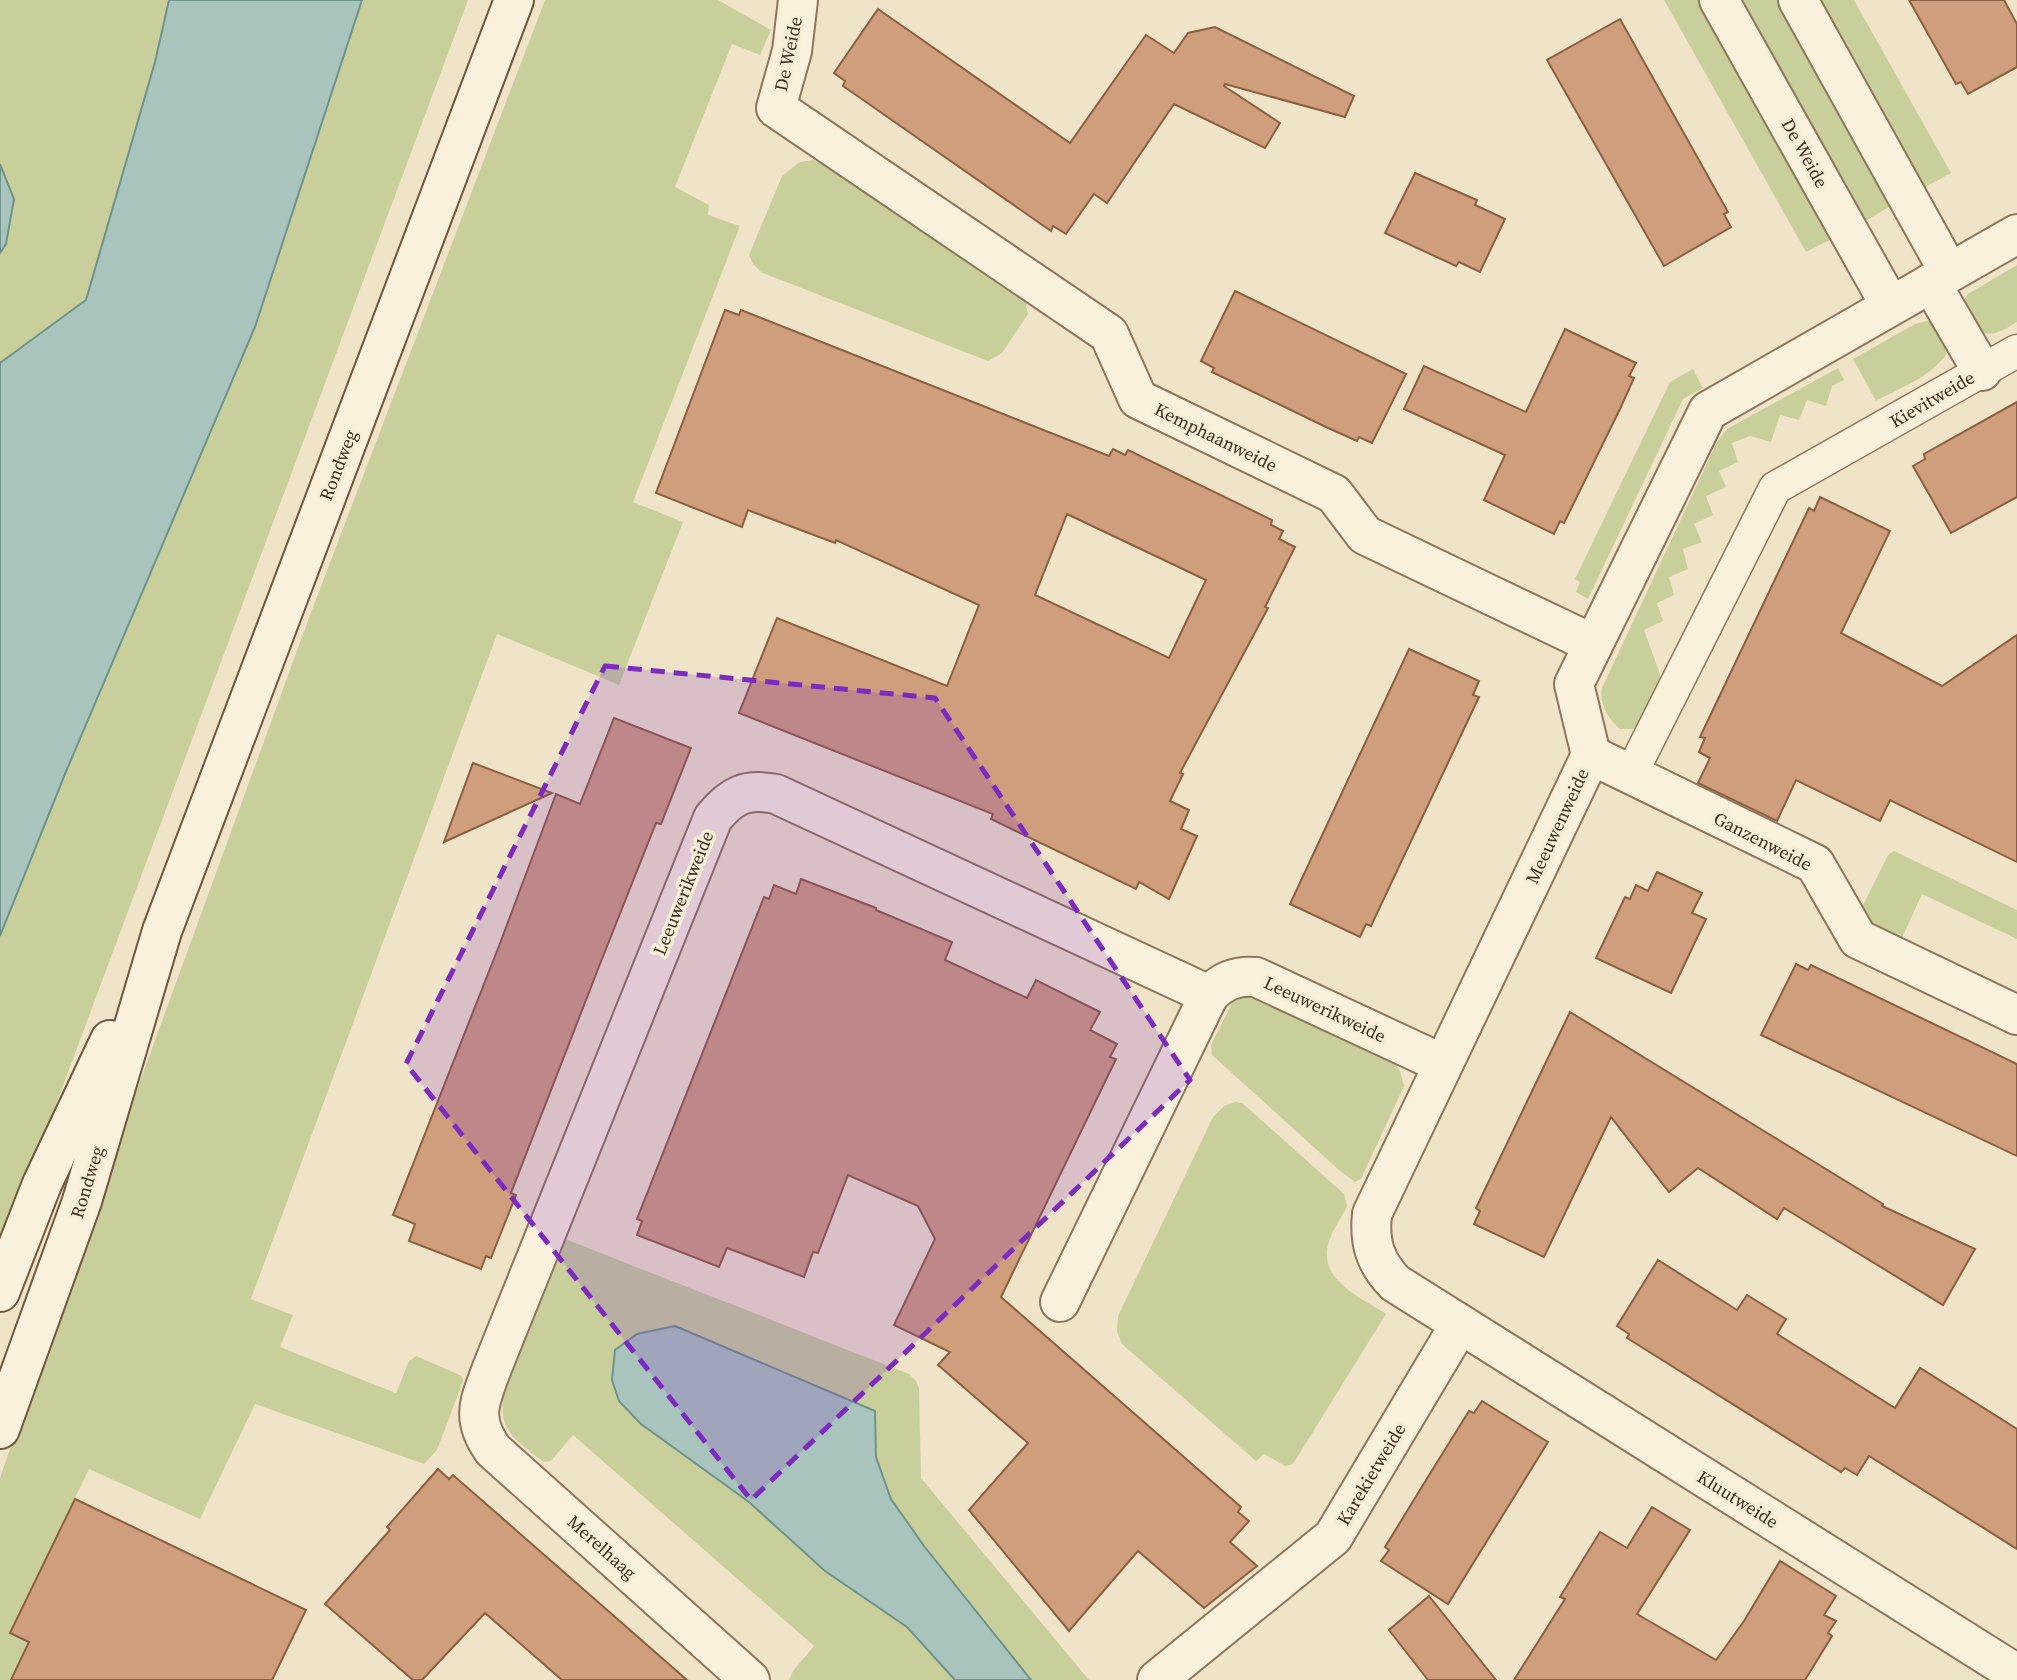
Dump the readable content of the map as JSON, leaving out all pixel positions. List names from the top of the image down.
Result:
{
  "streets": {
    "street": [
      "De Weide",
      "Kievitweide",
      "Kemphaanweide",
      "Rondweg",
      "Meeuwenweide",
      "Ganzenweide",
      "Leeuwerikweide",
      "Karekietweide",
      "Kluutweide",
      "Merelhaag"
    ]
  },
  "crossings": [
    ["De Weide", "Kemphaanweide"],
    ["De Weide", "Meeuwenweide"],
    ["Kievitweide", "Ganzenweide"],
    ["Kemphaanweide", "Meeuwenweide"],
    ["Meeuwenweide", "Ganzenweide"],
    ["Meeuwenweide", "Leeuwerikweide"],
    ["Meeuwenweide", "Karekietweide"],
    ["Meeuwenweide", "Kluutweide"],
    ["Leeuwerikweide", "Merelhaag"],
    ["Karekietweide", "Kluutweide"]
  ]
}
